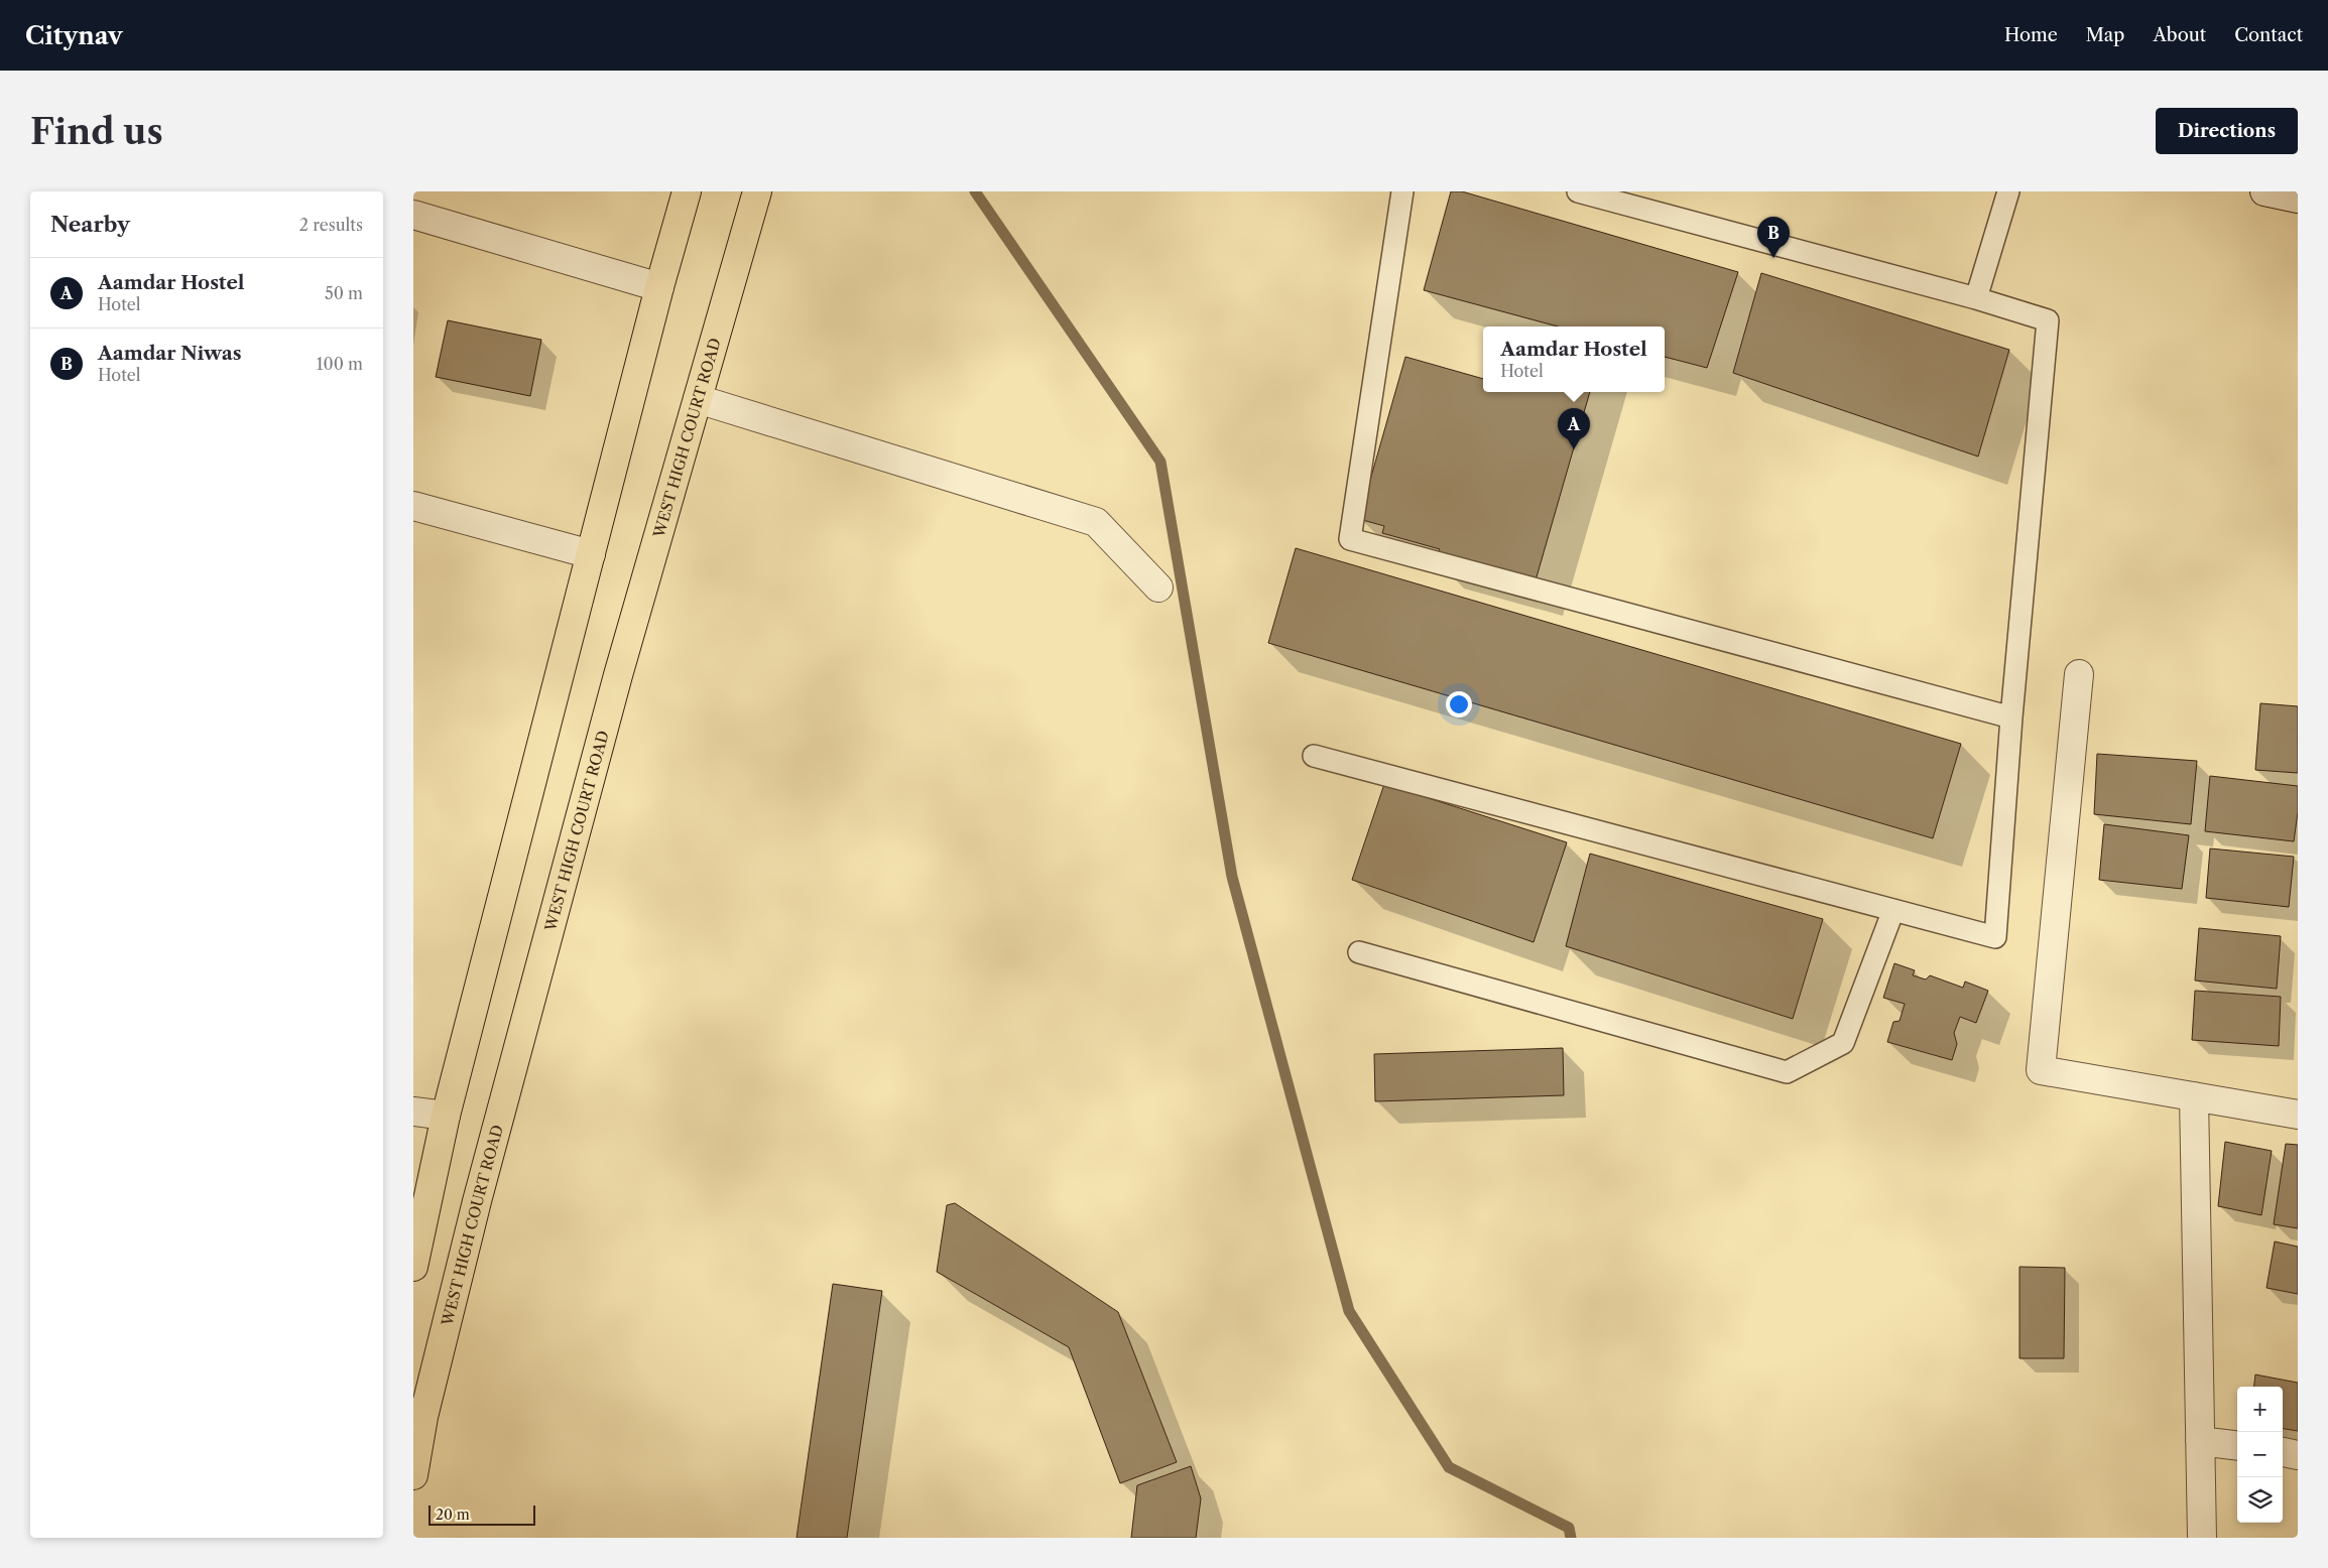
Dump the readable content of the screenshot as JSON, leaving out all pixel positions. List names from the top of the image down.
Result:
{
  "streets": {
    "main road": ["WEST HIGH COURT ROAD"]
  },
  "scale_bar": "20 m",
  "page": {
    "header": "Citynav",
    "nav": [
      "Home",
      "Map",
      "About",
      "Contact"
    ],
    "buttons": "Directions",
    "title": "Find us",
    "heading": ["Nearby", "2 results"],
    "pins": ["B", "A"],
    "list": [
      {
        "mark": "A",
        "name": "Aamdar Hostel",
        "note": "Hotel",
        "value": "50 m"
      },
      {
        "mark": "B",
        "name": "Aamdar Niwas",
        "note": "Hotel",
        "value": "100 m"
      }
    ],
    "popup": ["Aamdar Hostel", "Hotel"],
    "map_buttons": ["+", "−"],
    "scale": "20 m"
  }
}
